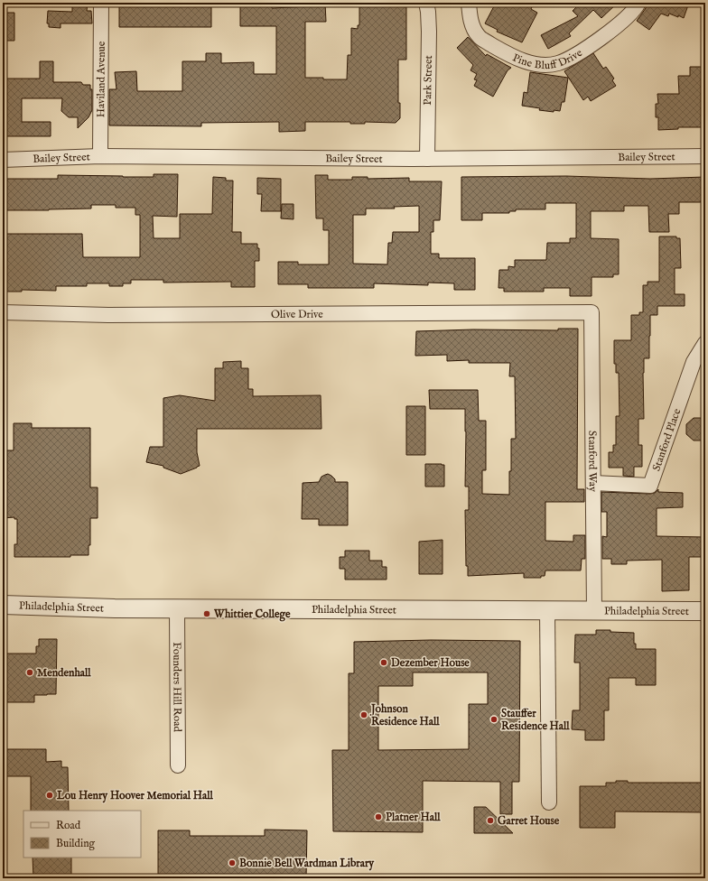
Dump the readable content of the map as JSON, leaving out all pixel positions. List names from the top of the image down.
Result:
{
  "streets": {
    "street": [
      "Pine Bluff Drive",
      "Haviland Avenue",
      "Park Street",
      "Bailey Street",
      "Olive Drive",
      "Stanford Place",
      "Stanford Way",
      "Philadelphia Street",
      "Founders Hill Road"
    ]
  },
  "crossings": [
    ["Haviland Avenue", "Bailey Street"],
    ["Park Street", "Bailey Street"],
    ["Olive Drive", "Stanford Way"],
    ["Stanford Place", "Stanford Way"],
    ["Stanford Way", "Philadelphia Street"],
    ["Philadelphia Street", "Founders Hill Road"]
  ],
  "places": [
    "Whittier College",
    "Dezember House",
    "Mendenhall",
    "Johnson Residence Hall",
    "Stauffer Residence Hall",
    "Lou Henry Hoover Memorial Hall",
    "Platner Hall",
    "Garret House",
    "Bonnie Bell Wardman Library"
  ],
  "legend": ["Road", "Building"]
}
